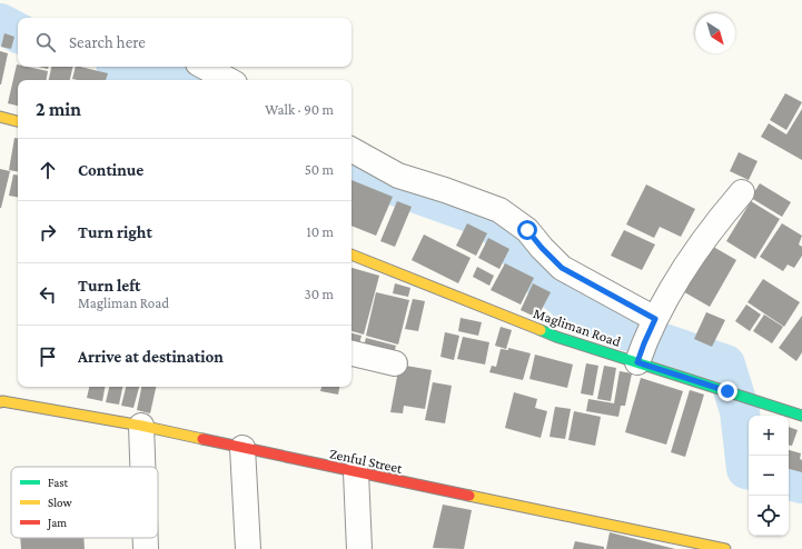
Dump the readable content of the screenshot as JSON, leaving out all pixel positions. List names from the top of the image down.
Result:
{
  "streets": {
    "street": ["Magliman Road", "Zenful Street"]
  },
  "legend": ["Fast", "Slow", "Jam"],
  "north": "bottom right",
  "page": {
    "search": "Search here",
    "heading": ["2 min", "Walk · 90 m"],
    "list": [
      ["Continue", "50 m"],
      ["Turn right", "10 m"],
      ["Turn left", "Magliman Road", "30 m"],
      "Arrive at destination"
    ],
    "map_buttons": ["+", "−"]
  }
}
